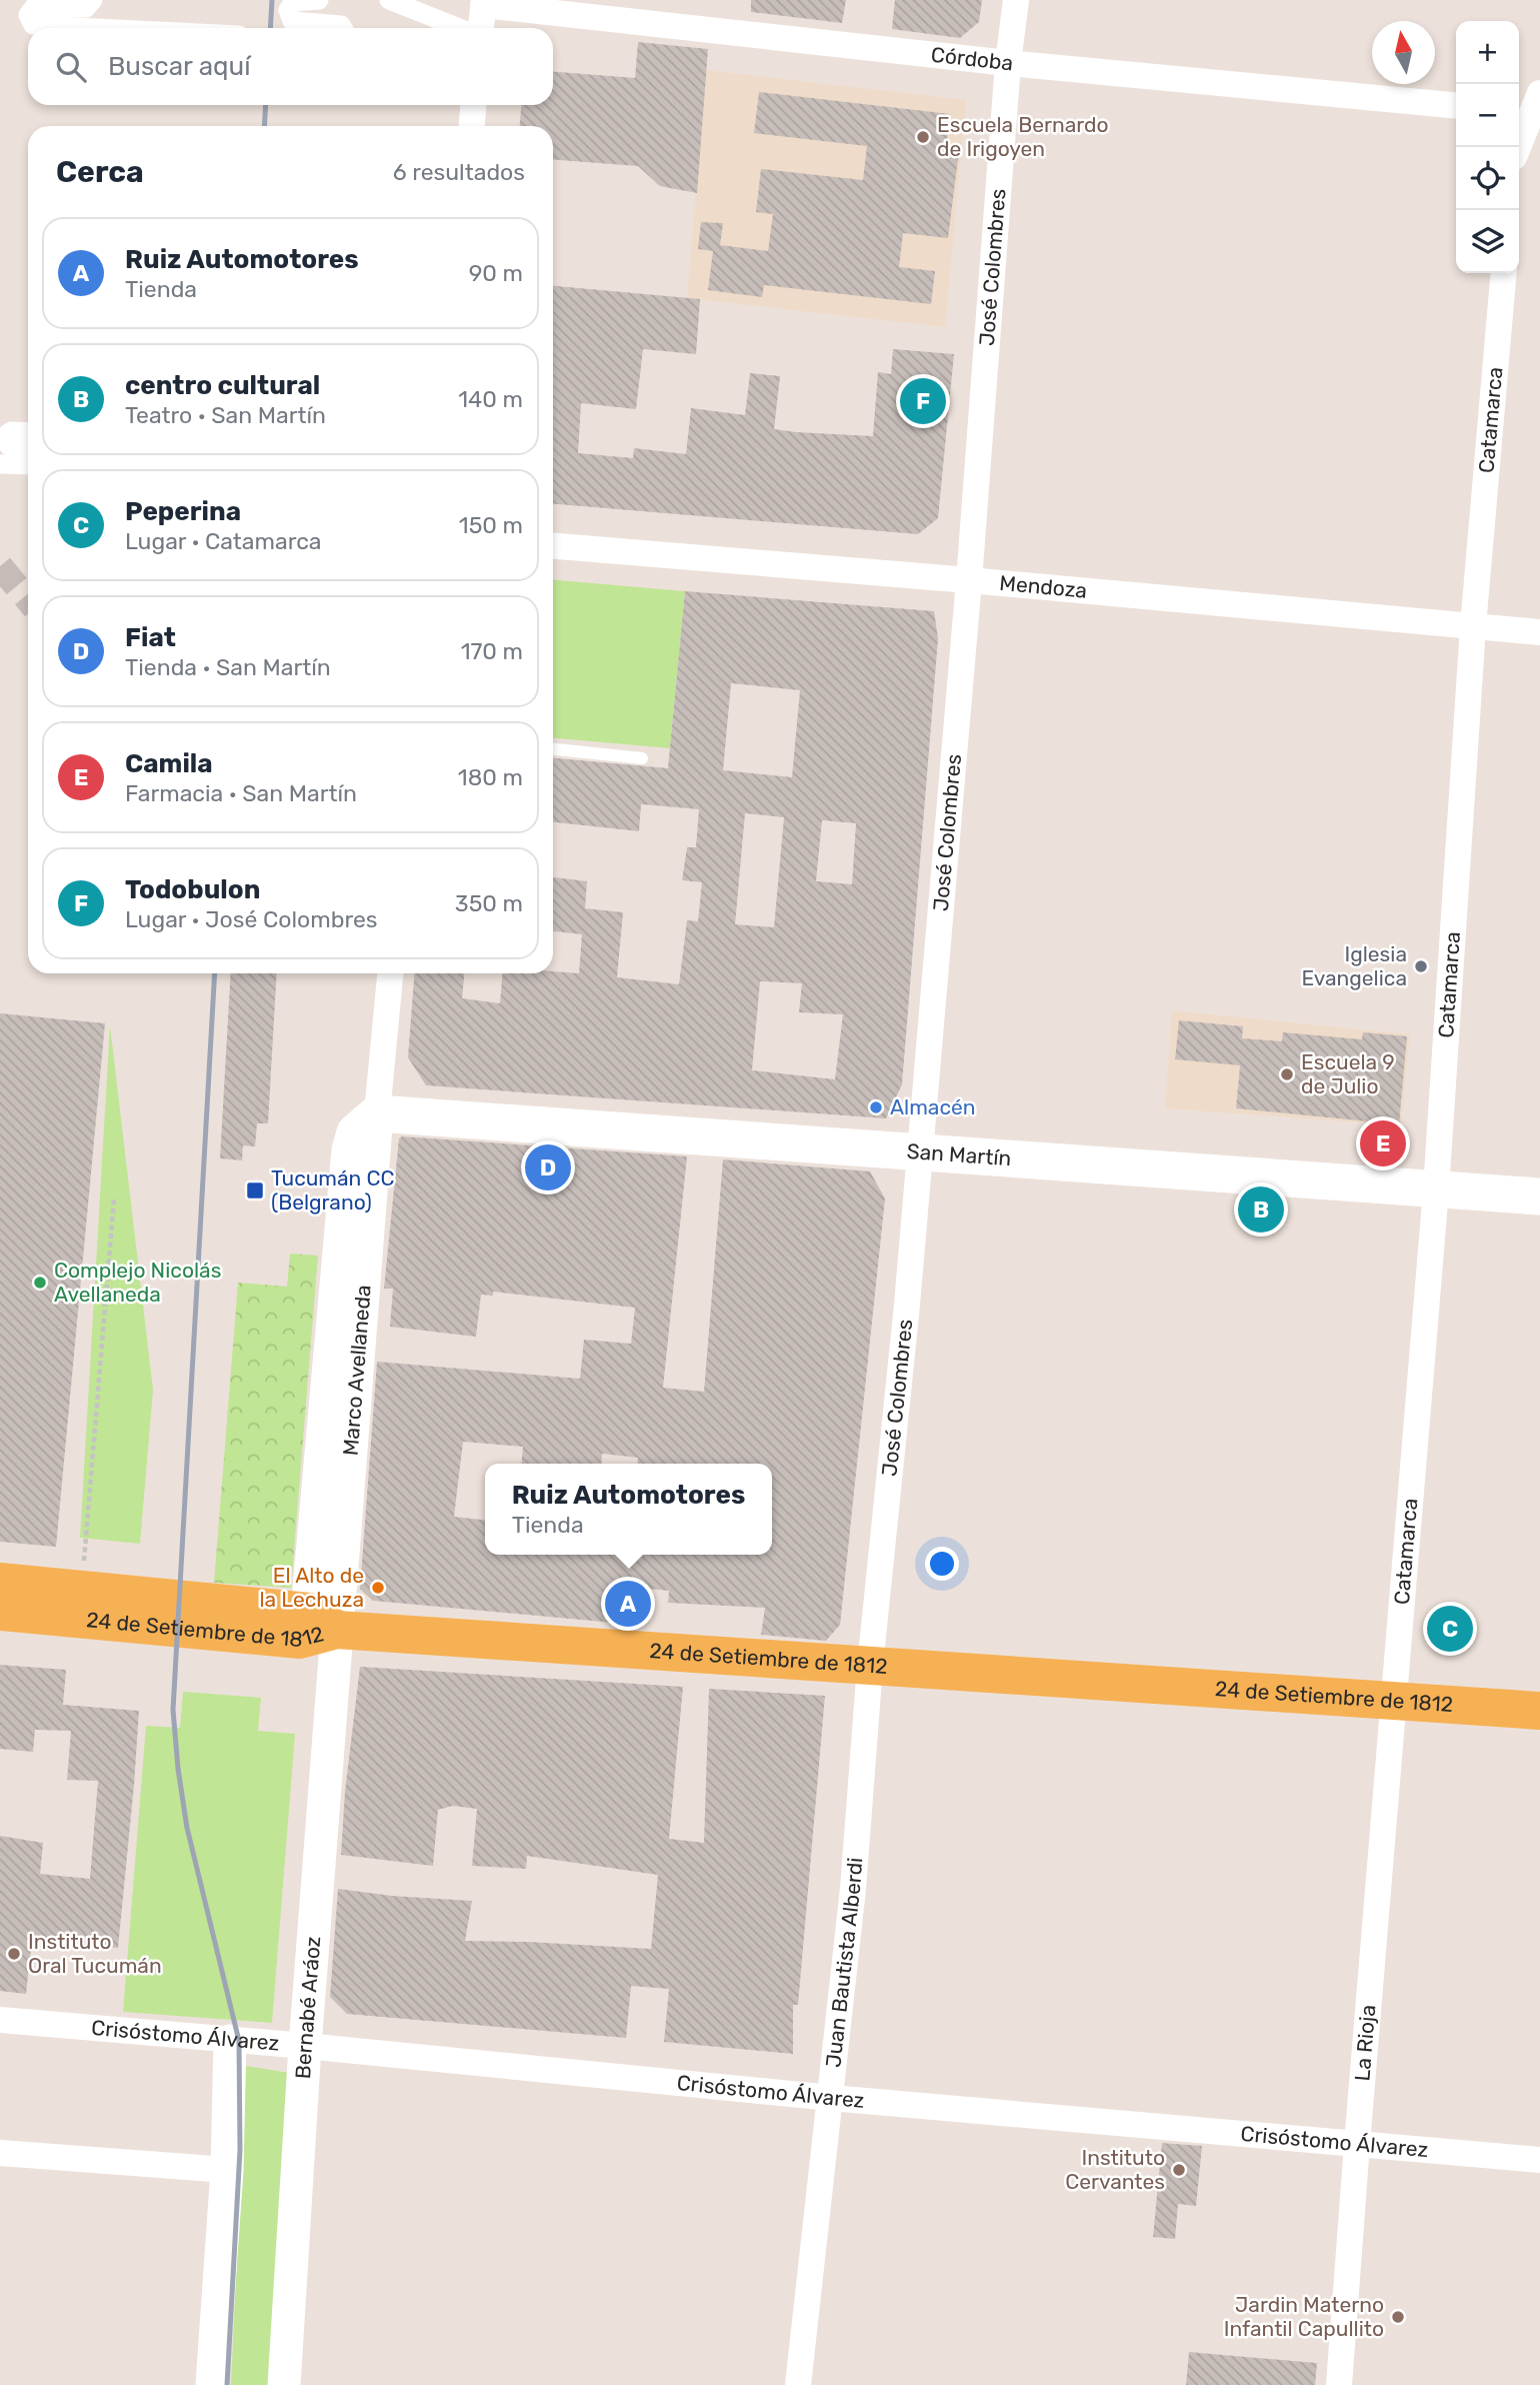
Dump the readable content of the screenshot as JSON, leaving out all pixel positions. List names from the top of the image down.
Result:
{
  "streets": {
    "main road": ["San Martín", "Marco Avellaneda", "24 de Setiembre de 1812"],
    "street": [
      "Córdoba",
      "José Colombres",
      "Catamarca",
      "Mendoza",
      "Juan Bautista Alberdi",
      "Bernabé Aráoz",
      "Crisóstomo Álvarez",
      "La Rioja"
    ]
  },
  "crossings": [
    ["Córdoba", "José Colombres"],
    ["José Colombres", "Mendoza"],
    ["José Colombres", "San Martín"],
    ["José Colombres", "24 de Setiembre de 1812"],
    ["José Colombres", "Juan Bautista Alberdi"],
    ["Catamarca", "Mendoza"],
    ["Catamarca", "San Martín"],
    ["Catamarca", "24 de Setiembre de 1812"],
    ["Catamarca", "La Rioja"],
    ["San Martín", "Marco Avellaneda"],
    ["Marco Avellaneda", "24 de Setiembre de 1812"],
    ["Marco Avellaneda", "Bernabé Aráoz"],
    ["24 de Setiembre de 1812", "Juan Bautista Alberdi"],
    ["24 de Setiembre de 1812", "Bernabé Aráoz"],
    ["24 de Setiembre de 1812", "La Rioja"],
    ["Juan Bautista Alberdi", "Crisóstomo Álvarez"],
    ["Bernabé Aráoz", "Crisóstomo Álvarez"],
    ["Crisóstomo Álvarez", "La Rioja"]
  ],
  "places": {
    "other": [
      "Escuela Bernardo de Irigoyen",
      "Iglesia Evangelica",
      "Escuela 9 de Julio",
      "Almacén",
      "Complejo Nicolás Avellaneda",
      "El Alto de la Lechuza",
      "Instituto Oral Tucumán",
      "Instituto Cervantes",
      "Jardin Materno Infantil Capullito"
    ],
    "transit": ["Tucumán CC (Belgrano)"]
  },
  "north": "top",
  "page": {
    "map_buttons": ["+", "−"],
    "search": "Buscar aquí",
    "heading": ["Cerca", "6 resultados"],
    "list": [
      {
        "mark": "A",
        "name": "Ruiz Automotores",
        "note": "Tienda",
        "value": "90 m"
      },
      {
        "mark": "B",
        "name": "centro cultural",
        "note": "Teatro · San Martín",
        "value": "140 m"
      },
      {
        "mark": "C",
        "name": "Peperina",
        "note": "Lugar · Catamarca",
        "value": "150 m"
      },
      {
        "mark": "D",
        "name": "Fiat",
        "note": "Tienda · San Martín",
        "value": "170 m"
      },
      {
        "mark": "E",
        "name": "Camila",
        "note": "Farmacia · San Martín",
        "value": "180 m"
      },
      {
        "mark": "F",
        "name": "Todobulon",
        "note": "Lugar · José Colombres",
        "value": "350 m"
      }
    ],
    "pins": [
      "F",
      "E",
      "D",
      "B",
      "A",
      "C"
    ],
    "popup": ["Ruiz Automotores", "Tienda"]
  }
}
